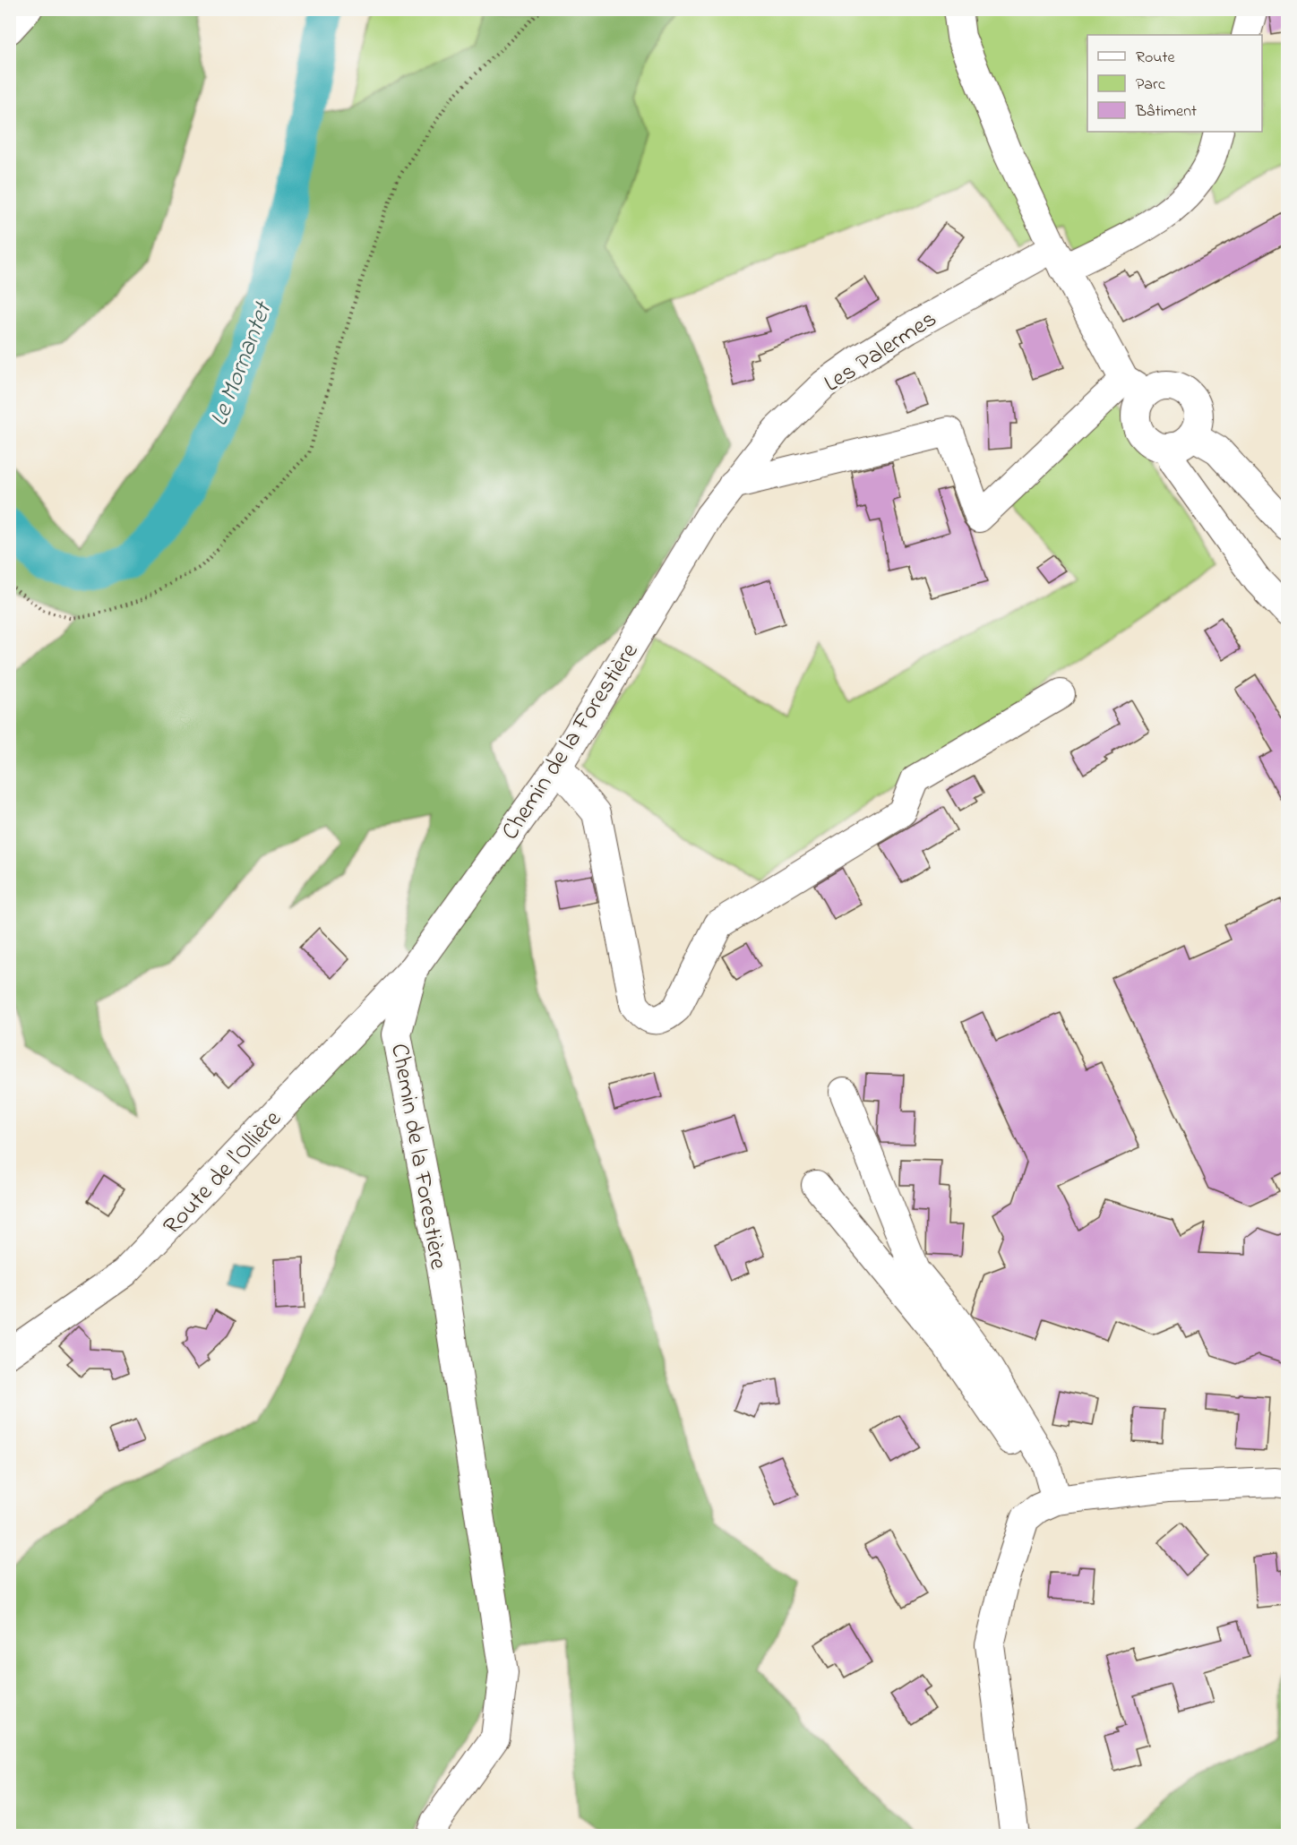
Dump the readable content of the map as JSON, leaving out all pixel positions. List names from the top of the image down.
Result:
{
  "streets": {
    "street": ["Les Palermes", "Chemin de la Forestière", "Route de l'Ollière"]
  },
  "crossings": [
    ["Les Palermes", "Chemin de la Forestière"],
    ["Chemin de la Forestière", "Route de l'Ollière"]
  ],
  "water": ["Le Mornantet"],
  "legend": ["Route", "Parc", "Bâtiment"]
}
